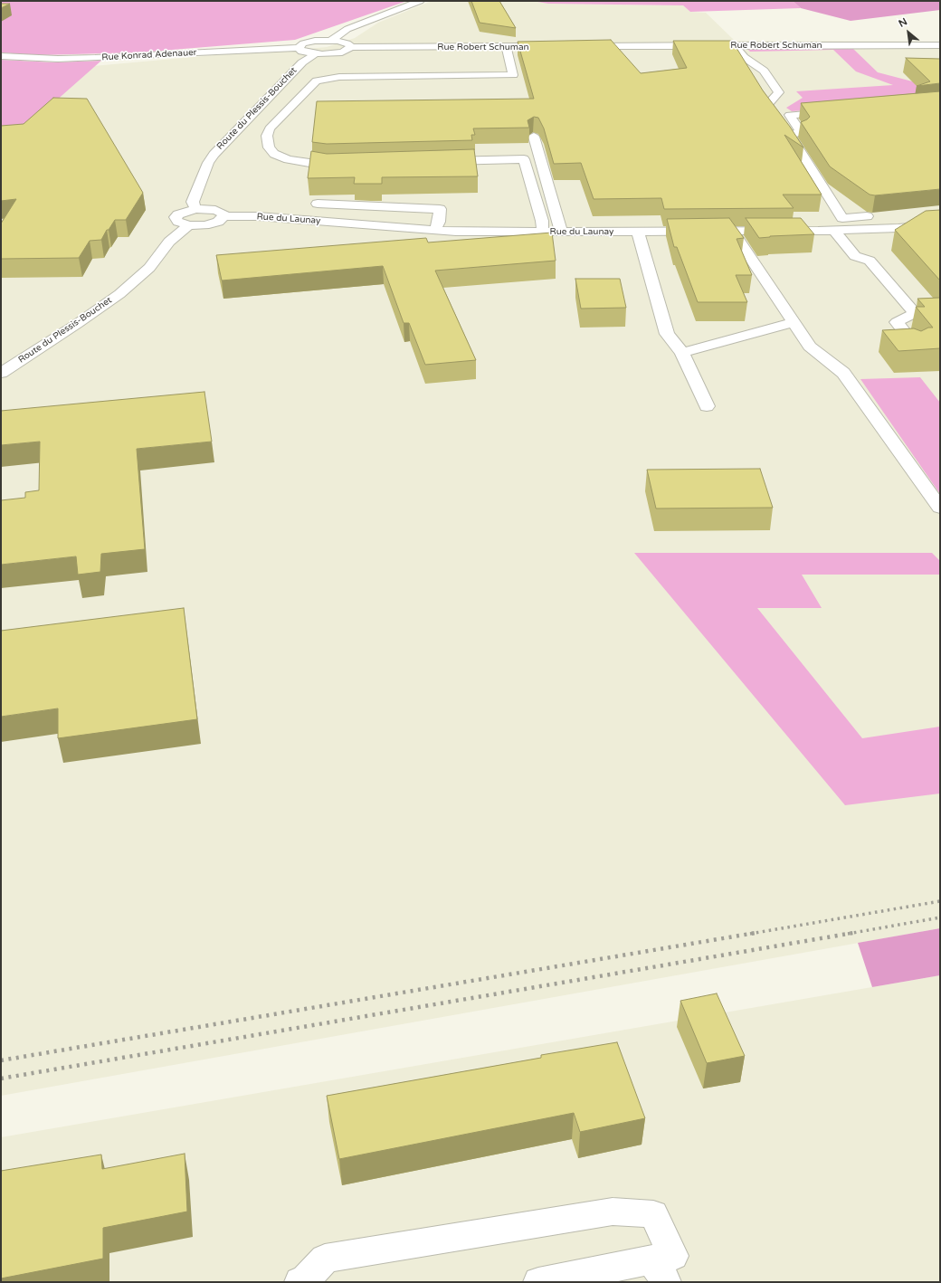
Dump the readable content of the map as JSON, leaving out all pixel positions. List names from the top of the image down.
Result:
{
  "streets": {
    "street": [
      "Rue Robert Schuman",
      "Rue Konrad Adenauer",
      "Route du Plessis-Bouchet",
      "Rue du Launay"
    ]
  },
  "north": "top left"
}
